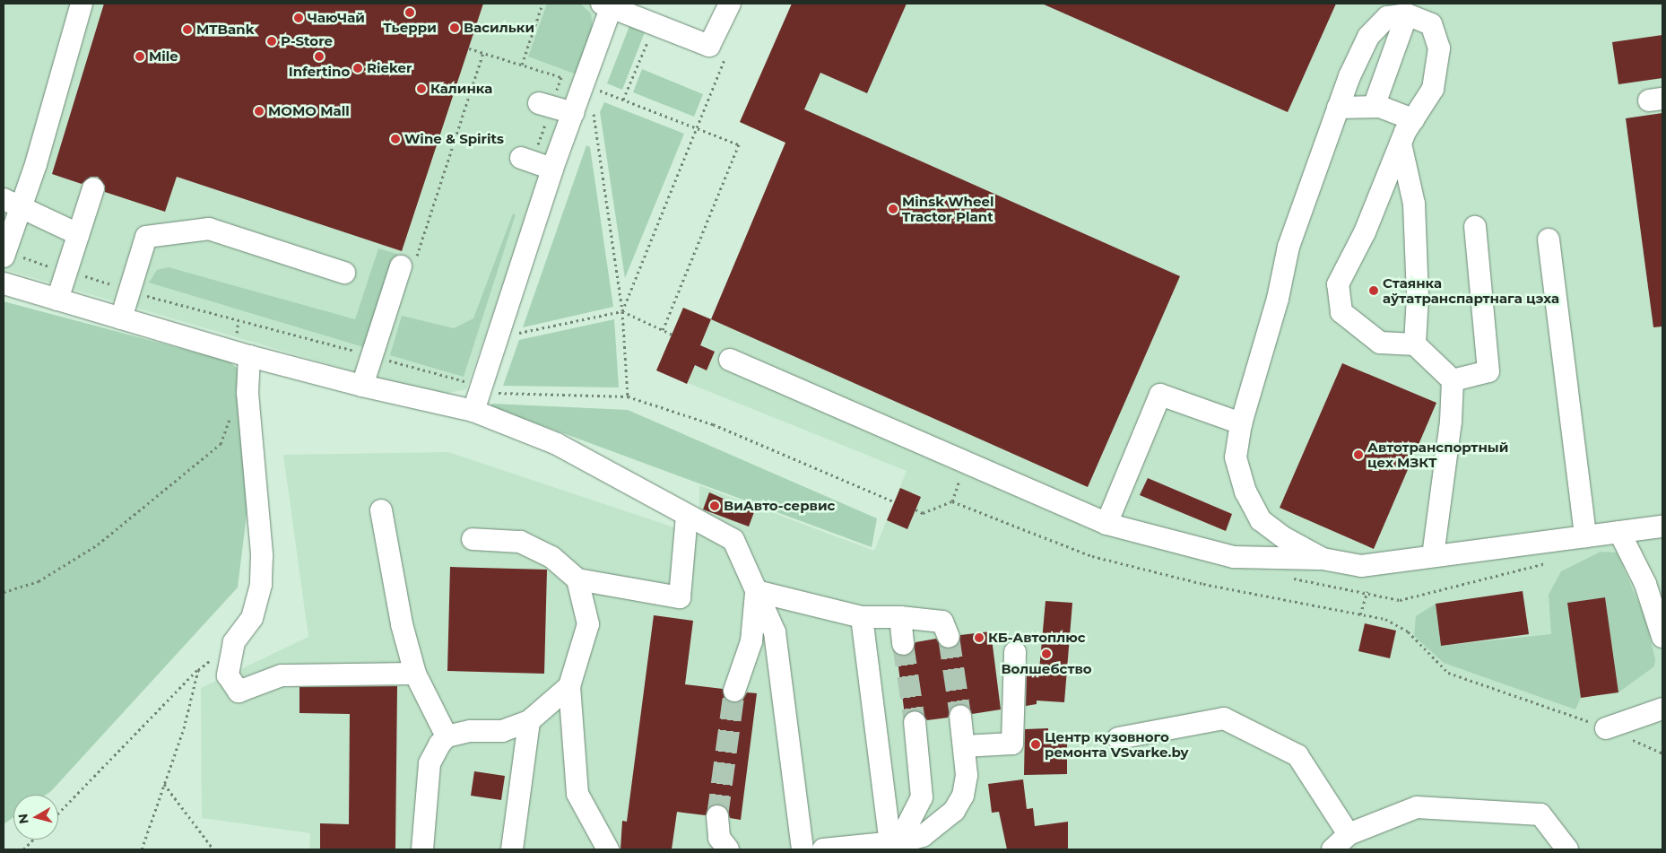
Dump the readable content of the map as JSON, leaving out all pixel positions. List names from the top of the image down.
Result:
{
  "places": [
    "Тьерри",
    "ЧаюЧай",
    "Васильки",
    "MTBank",
    "P-Store",
    "Mile",
    "Infertino",
    "Rieker",
    "Калинка",
    "MOMO Mall",
    "Wine & Spirits",
    "Minsk Wheel Tractor Plant",
    "Стаянка аўтатранспартнага цэха",
    "Автотранспортный цех МЗКТ",
    "ВиАвто-сервис",
    "КБ-Автоплюс",
    "Волшебство",
    "Центр кузовного ремонта VSvarke.by"
  ],
  "north": "left"
}
